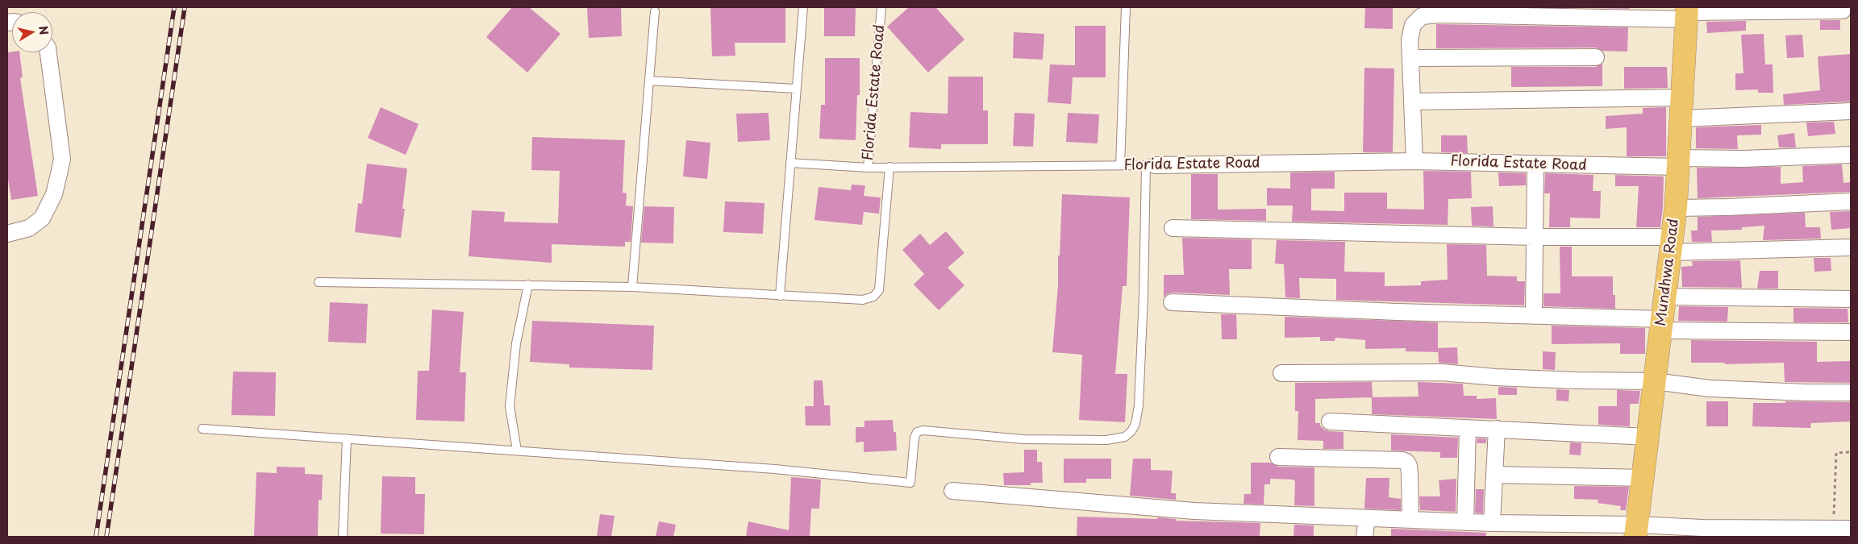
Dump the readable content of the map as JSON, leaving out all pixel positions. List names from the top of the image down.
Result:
{
  "streets": {
    "main road": ["Mundhwa Road"],
    "street": ["Florida Estate Road"]
  },
  "crossings": [
    ["Florida Estate Road", "Mundhwa Road"]
  ],
  "north": "right"
}
